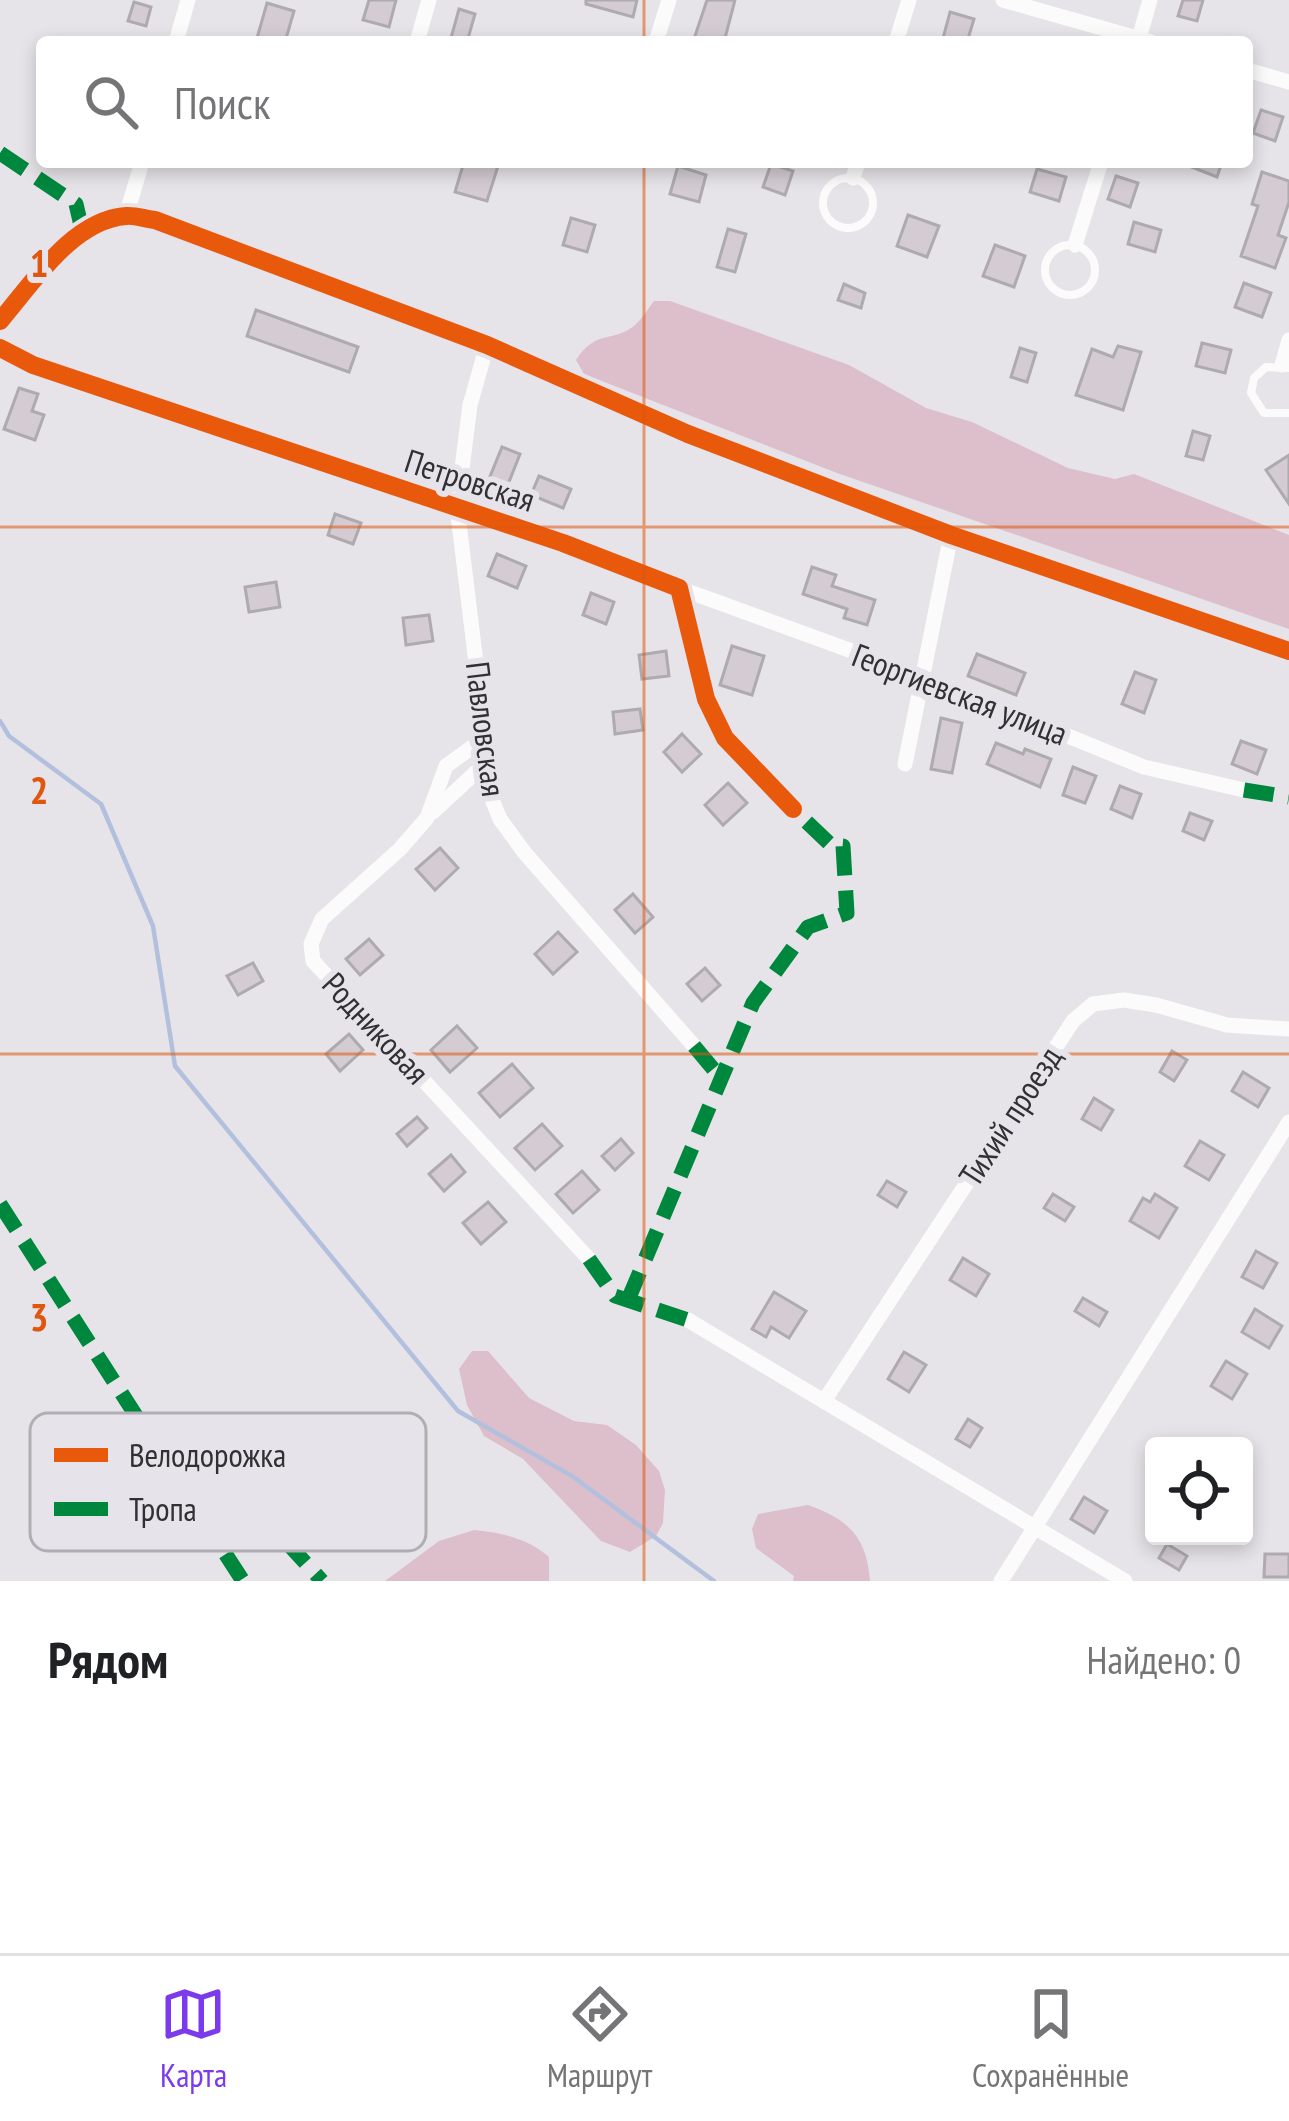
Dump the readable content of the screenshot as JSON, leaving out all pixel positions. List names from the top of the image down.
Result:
{
  "streets": {
    "street": [
      "Петровская",
      "Георгиевская улица",
      "Павловская",
      "Родниковая",
      "Тихий проезд"
    ]
  },
  "crossings": [
    ["Петровская", "Георгиевская улица"],
    ["Петровская", "Павловская"],
    ["Павловская", "Родниковая"]
  ],
  "legend": ["Велодорожка", "Тропа"],
  "page": {
    "search": "Поиск",
    "heading": ["Рядом", "Найдено: 0"],
    "nav": ["Карта", "Маршрут", "Сохранённые"]
  },
  "grid": {
    "rows": ["1", "2", "3"]
  }
}
